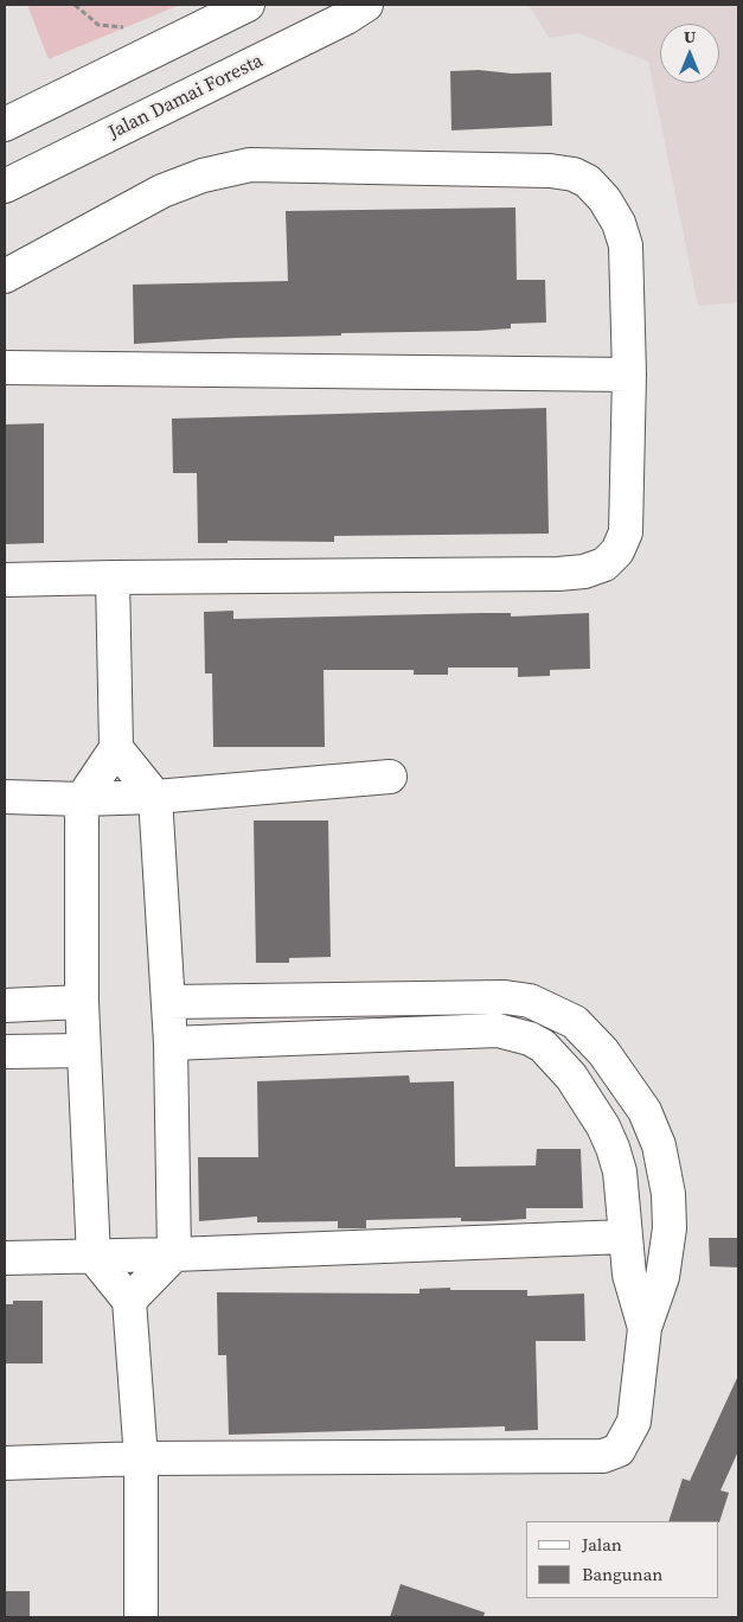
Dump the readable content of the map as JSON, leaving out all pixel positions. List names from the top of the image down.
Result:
{
  "streets": {
    "street": ["Jalan Damai Foresta"]
  },
  "legend": ["Jalan", "Bangunan"],
  "north": "top"
}
